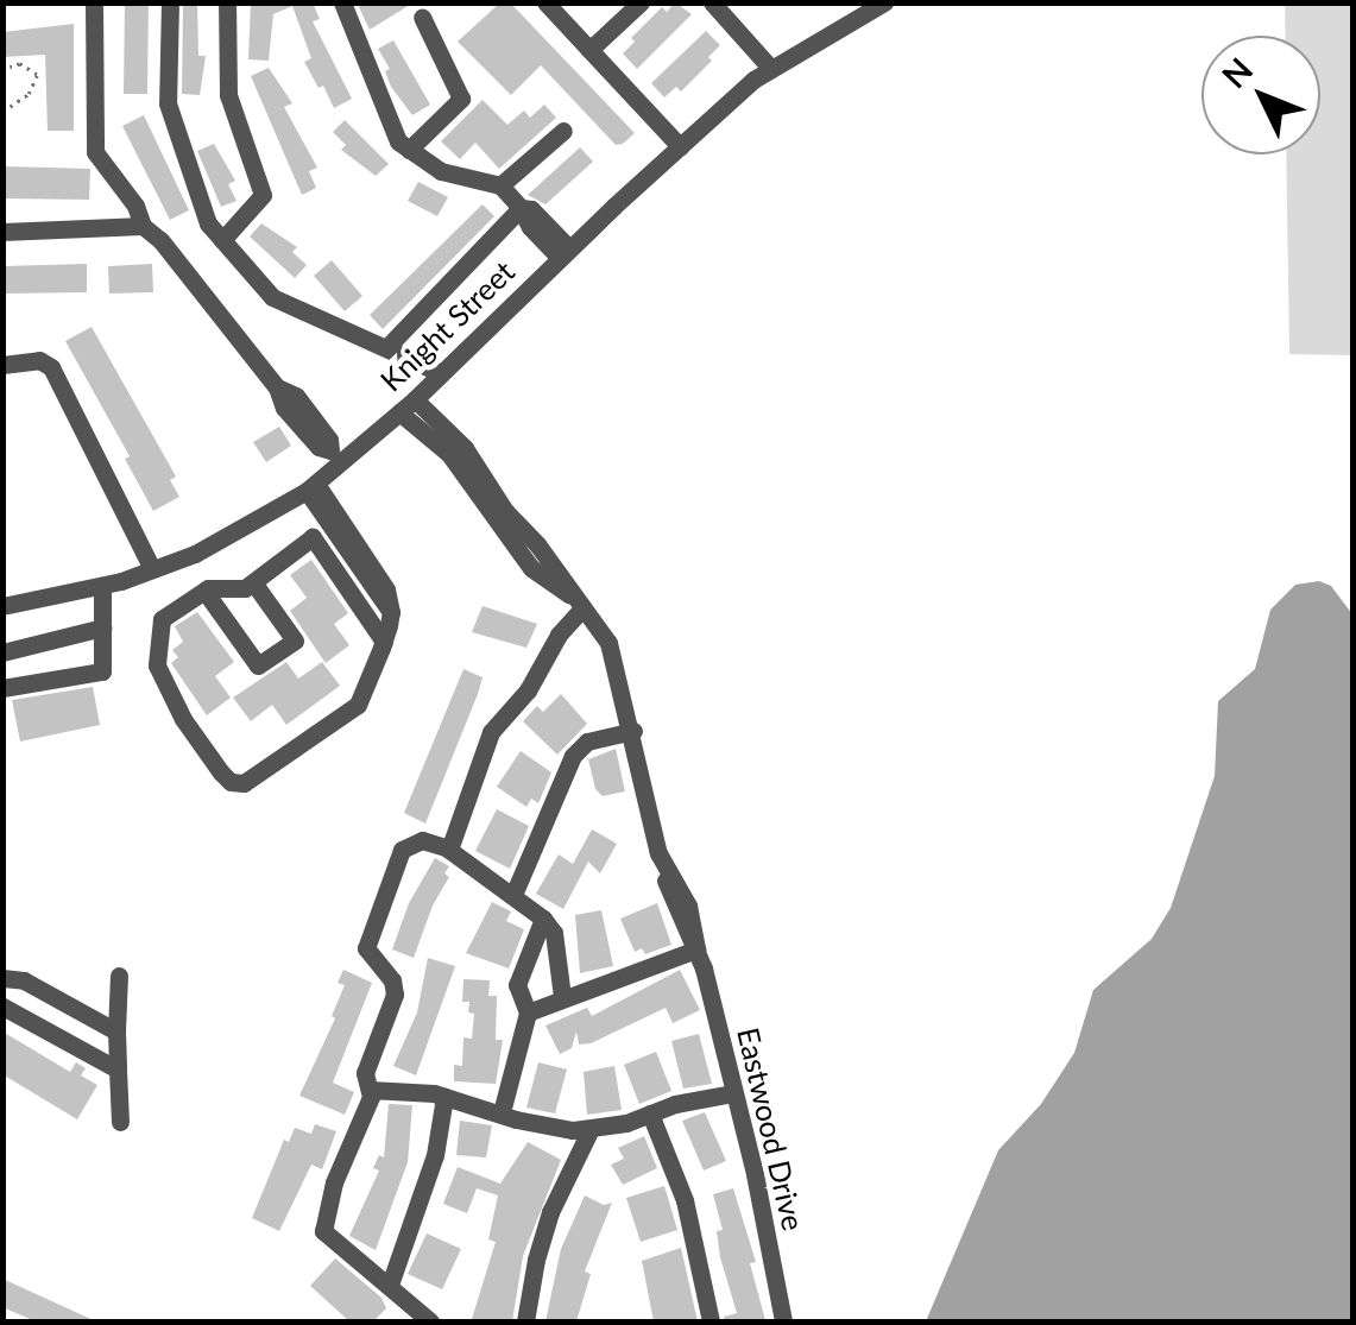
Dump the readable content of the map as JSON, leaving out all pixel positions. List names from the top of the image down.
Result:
{
  "streets": {
    "street": ["Knight Street", "Eastwood Drive"]
  },
  "crossings": [
    ["Knight Street", "Eastwood Drive"]
  ],
  "north": "top left"
}
